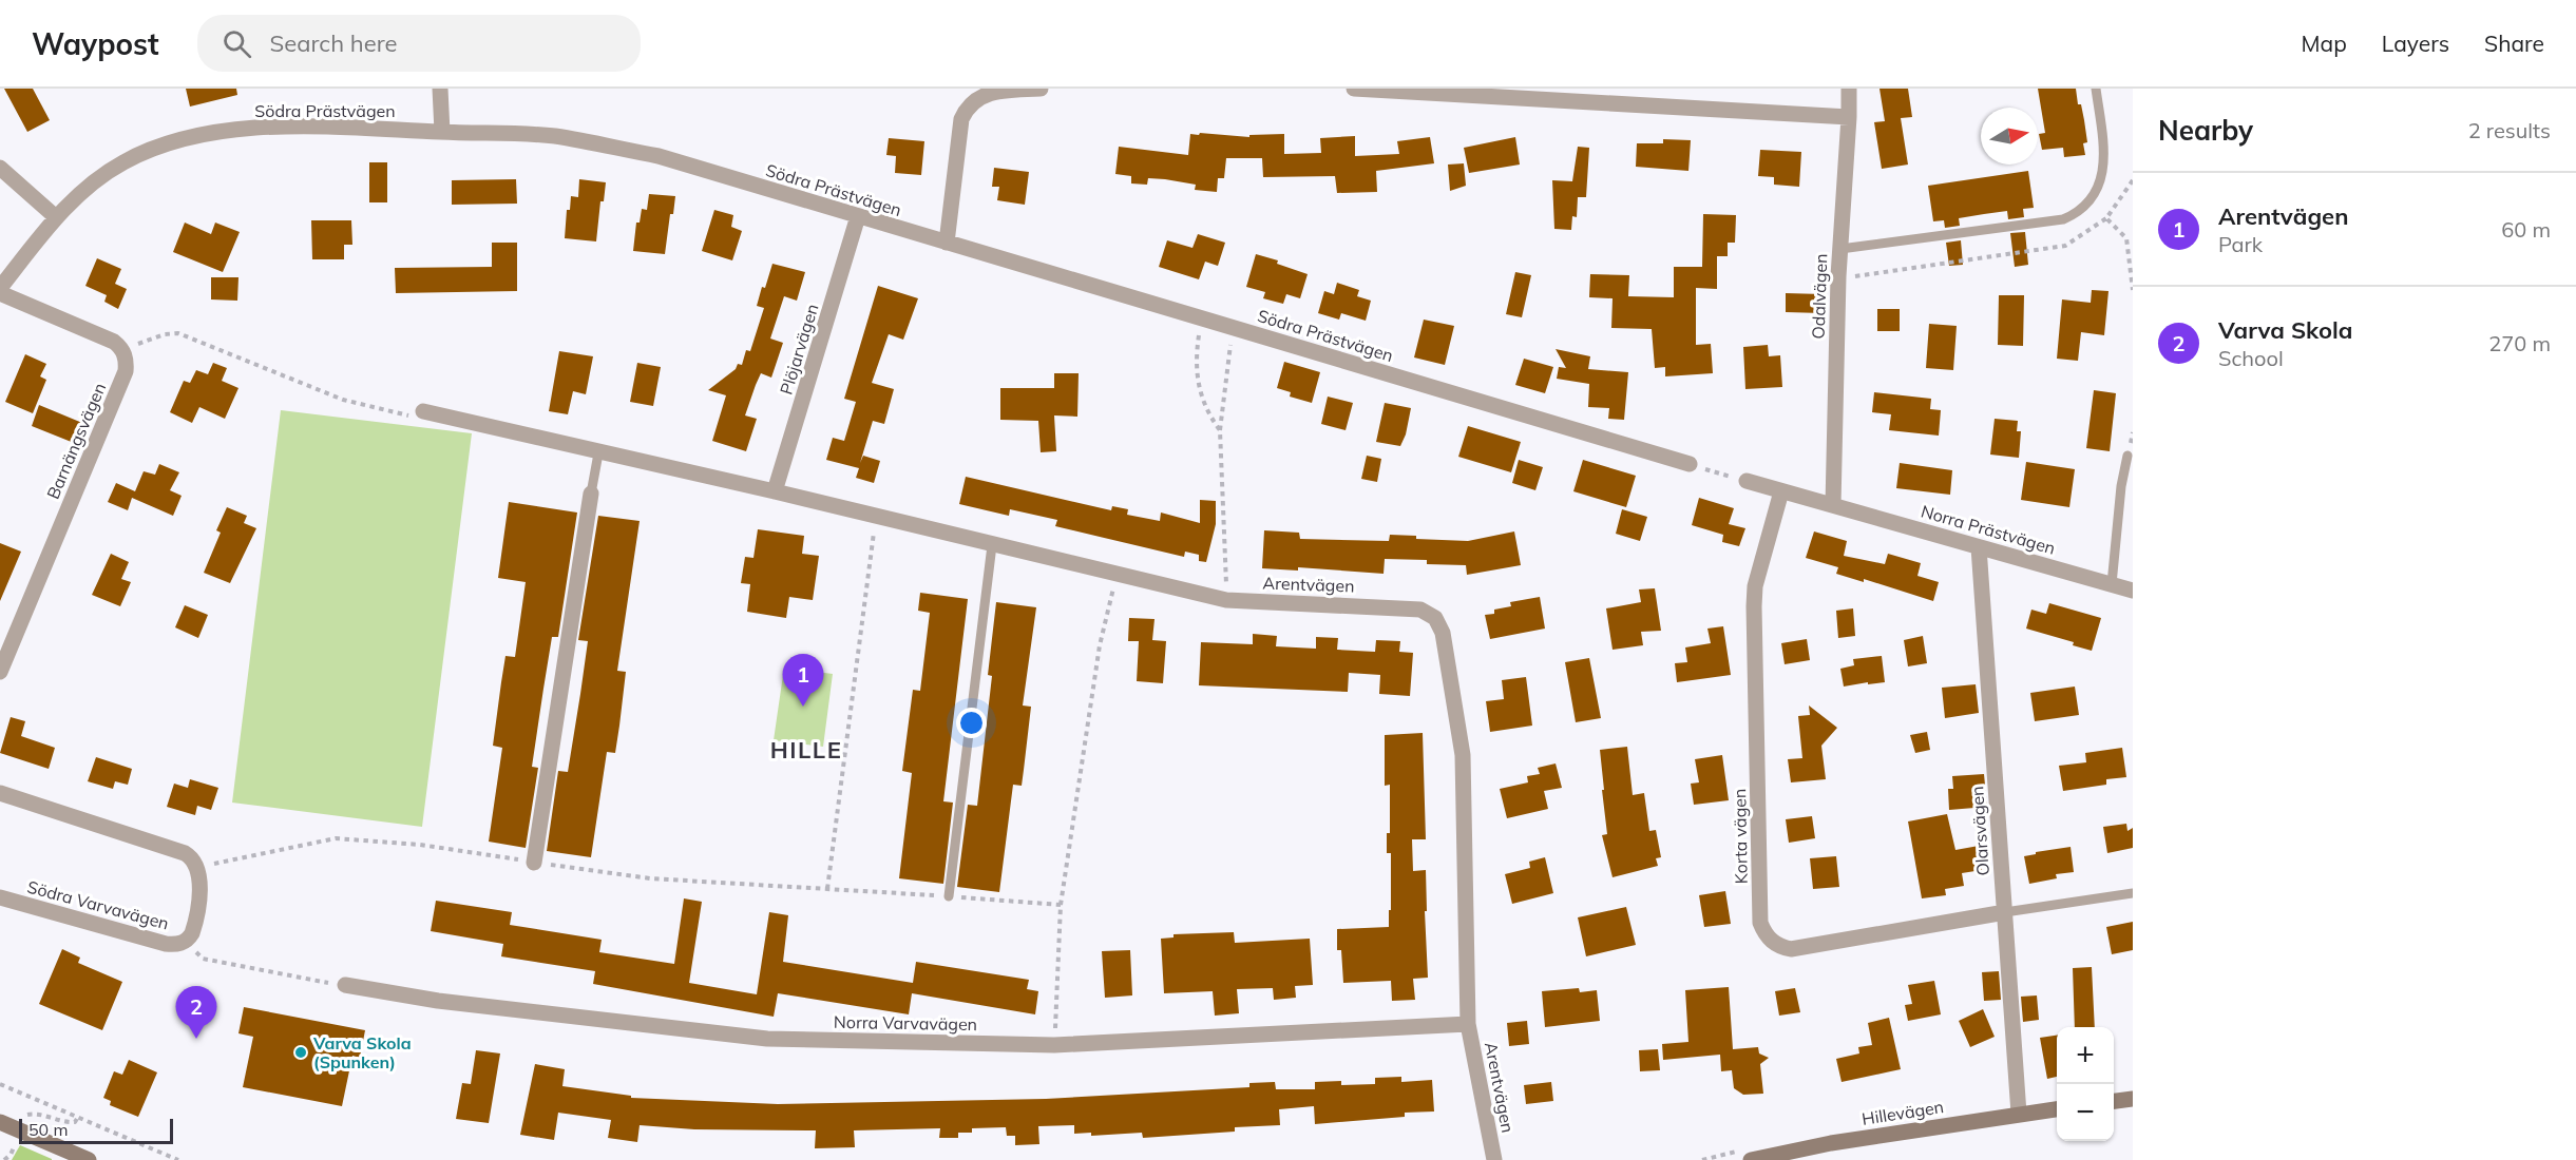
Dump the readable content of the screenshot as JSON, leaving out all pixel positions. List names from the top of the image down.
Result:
{
  "streets": {
    "street": [
      "Södra Prästvägen",
      "Odalvägen",
      "Plöjarvägen",
      "Barnängsvägen",
      "Norra Prästvägen",
      "Arentvägen",
      "Olarsvägen",
      "Korta vägen",
      "Södra Varvavägen",
      "Norra Varvavägen",
      "Hillevägen"
    ]
  },
  "crossings": [
    ["Södra Prästvägen", "Plöjarvägen"],
    ["Odalvägen", "Norra Prästvägen"],
    ["Plöjarvägen", "Arentvägen"],
    ["Norra Prästvägen", "Olarsvägen"],
    ["Arentvägen", "Norra Varvavägen"],
    ["Olarsvägen", "Korta vägen"],
    ["Olarsvägen", "Hillevägen"]
  ],
  "districts": ["HILLE"],
  "places": ["Varva Skola (Spunken)"],
  "scale_bar": "50 m",
  "north": "right",
  "page": {
    "header": "Waypost",
    "search": "Search here",
    "nav": ["Map", "Layers", "Share"],
    "heading": ["Nearby", "2 results"],
    "list": [
      {
        "mark": "1",
        "name": "Arentvägen",
        "note": "Park",
        "value": "60 m"
      },
      {
        "mark": "2",
        "name": "Varva Skola",
        "note": "School",
        "value": "270 m"
      }
    ],
    "pins": ["1", "2"],
    "map_buttons": ["+", "−"],
    "scale": "50 m"
  }
}
